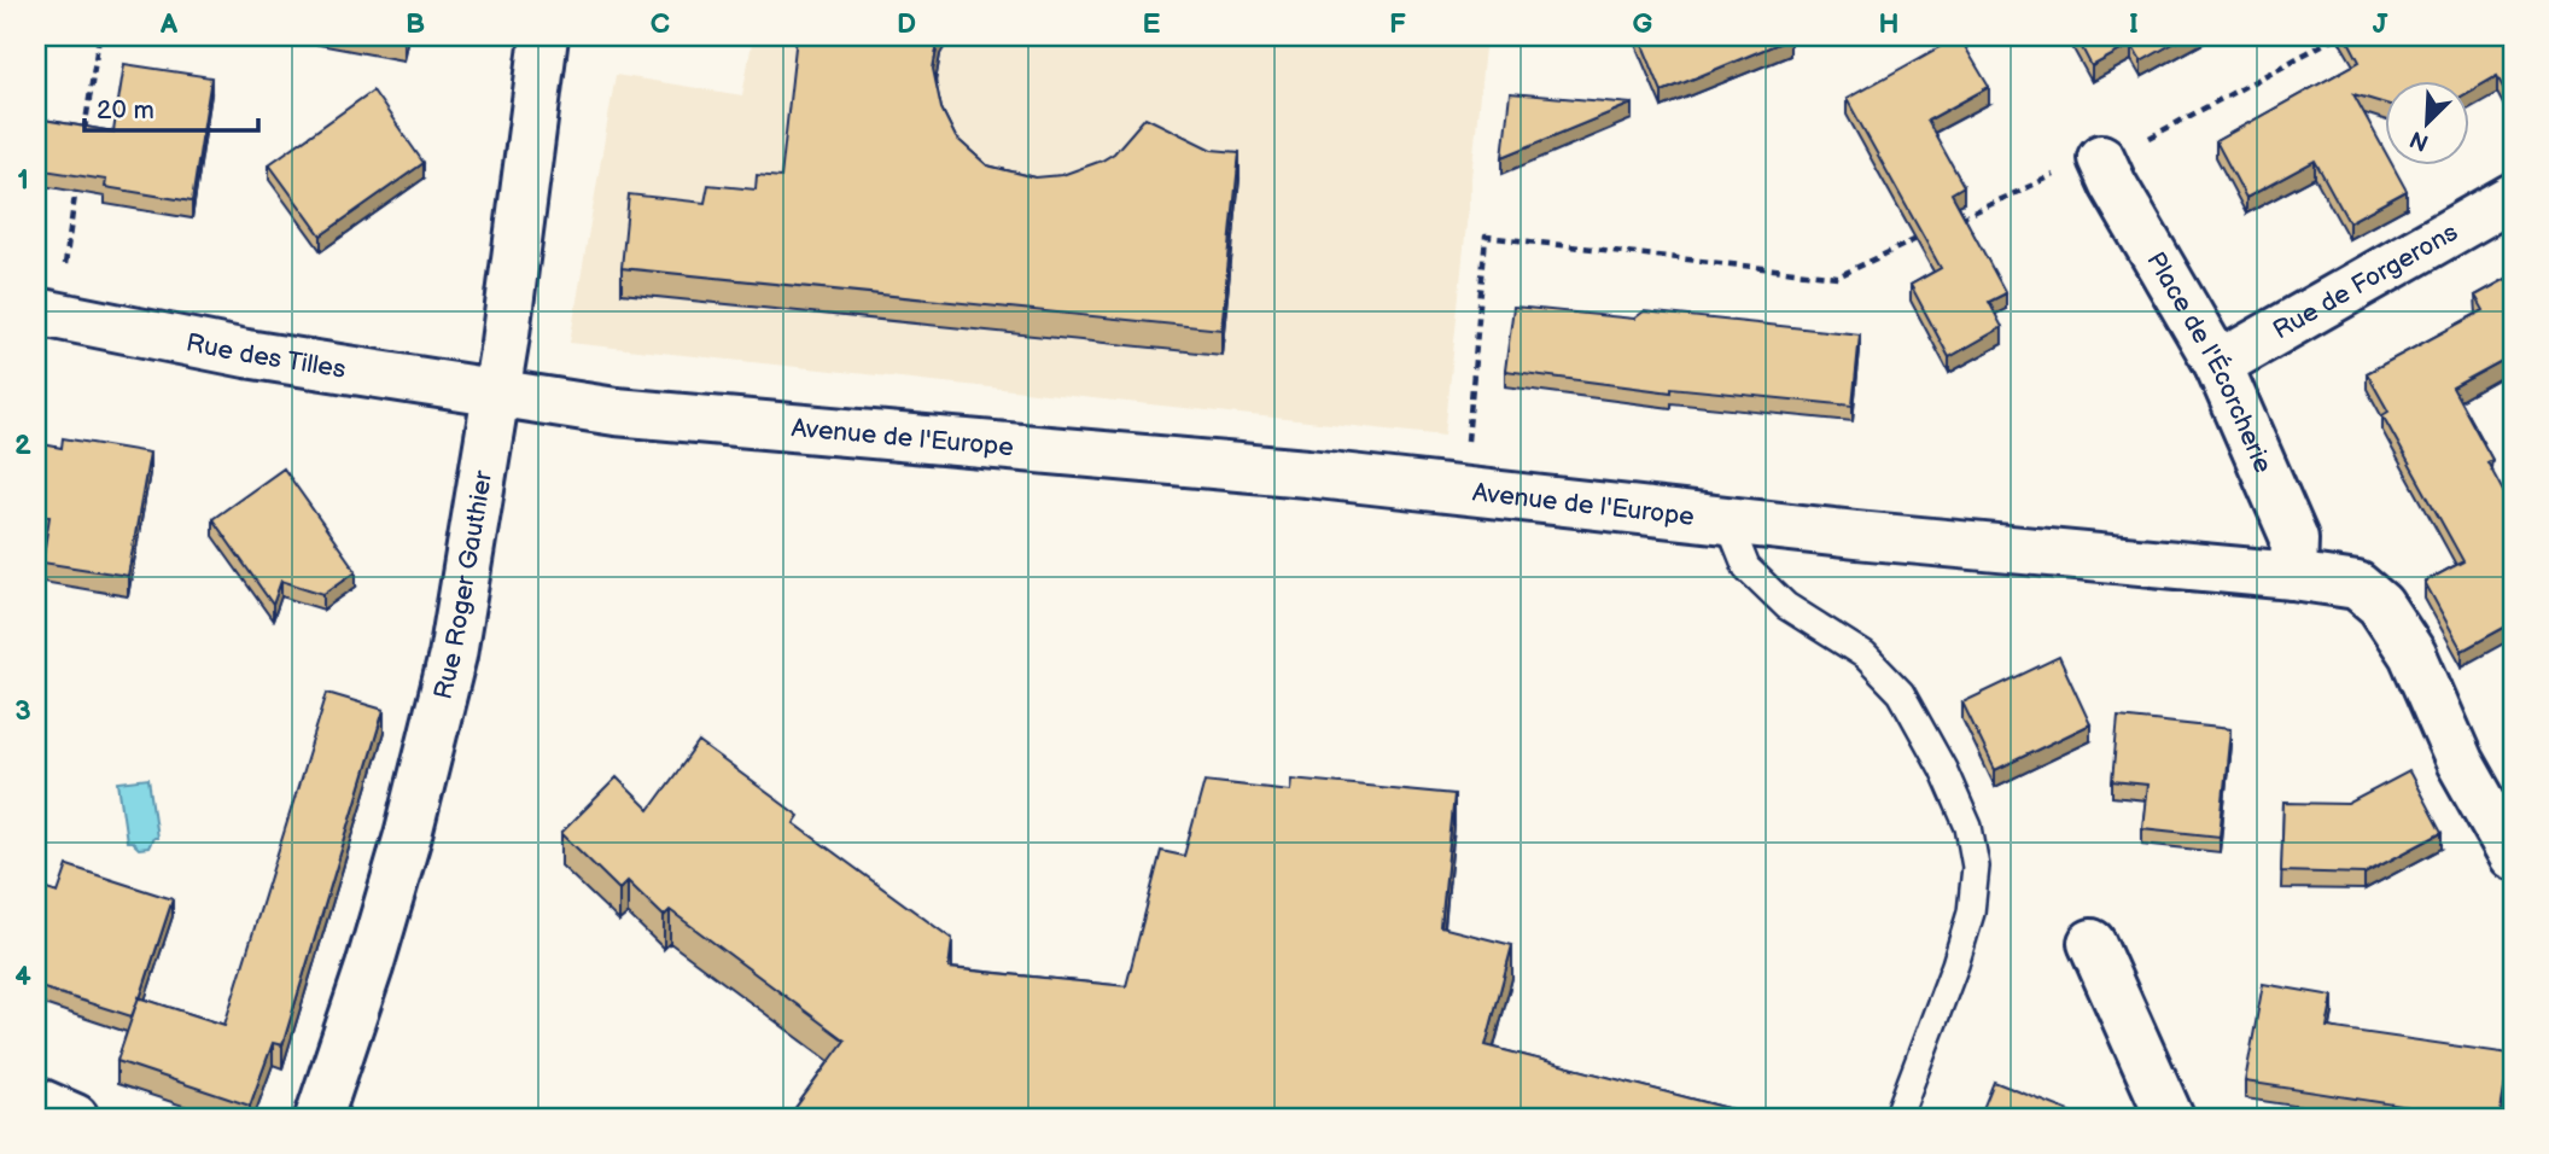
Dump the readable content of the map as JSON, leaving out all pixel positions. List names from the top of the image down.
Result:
{
  "streets": {
    "street": [
      "Rue de Forgerons",
      "Rue des Tilles",
      "Place de l'Écorcherie",
      "Avenue de l'Europe",
      "Rue Roger Gauthier"
    ]
  },
  "crossings": [
    ["Rue de Forgerons", "Place de l'Écorcherie"],
    ["Rue des Tilles", "Avenue de l'Europe"],
    ["Rue des Tilles", "Rue Roger Gauthier"],
    ["Place de l'Écorcherie", "Avenue de l'Europe"],
    ["Avenue de l'Europe", "Rue Roger Gauthier"]
  ],
  "scale_bar": "20 m",
  "north": "bottom left",
  "grid": {
    "columns": [
      "A",
      "B",
      "C",
      "D",
      "E",
      "F",
      "G",
      "H",
      "I",
      "J"
    ],
    "rows": [
      "1",
      "2",
      "3",
      "4"
    ]
  }
}
